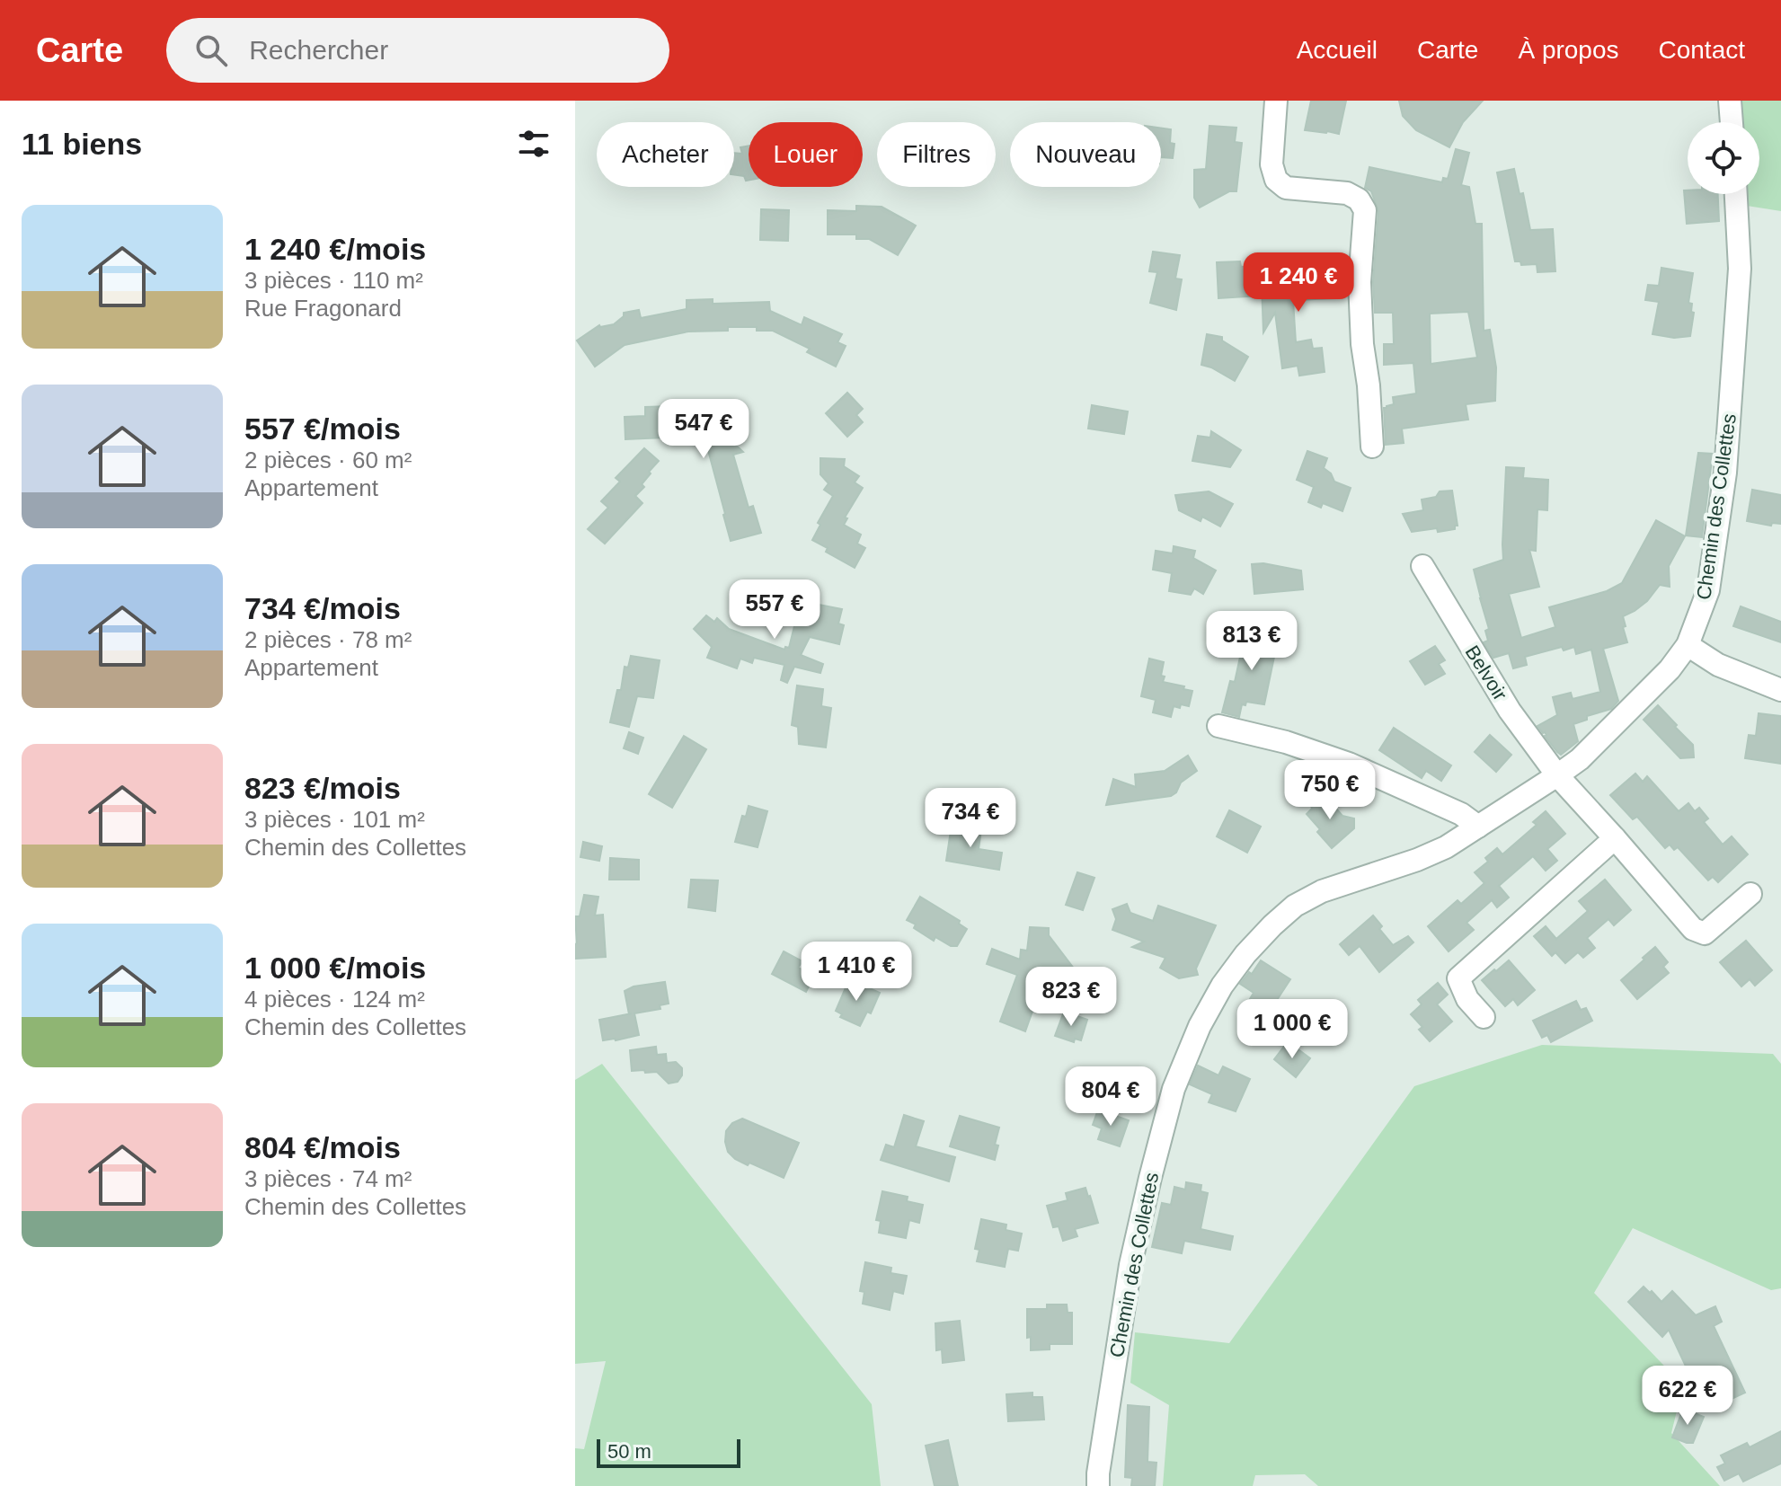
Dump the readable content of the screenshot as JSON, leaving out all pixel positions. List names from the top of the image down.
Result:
{
  "streets": {
    "street": ["Chemin des Collettes", "Belvoir"]
  },
  "crossings": [
    ["Chemin des Collettes", "Belvoir"]
  ],
  "scale_bar": "50 m",
  "page": {
    "header": "Carte",
    "search": "Rechercher",
    "nav": [
      "Accueil",
      "Carte",
      "À propos",
      "Contact"
    ],
    "heading": "11 biens",
    "chip": [
      "Acheter",
      "Louer",
      "Filtres",
      "Nouveau"
    ],
    "list": [
      {
        "name": "1 240 €/mois",
        "note": "3 pièces · 110 m² · Rue Fragonard"
      },
      {
        "name": "557 €/mois",
        "note": "2 pièces · 60 m² · Appartement"
      },
      {
        "name": "734 €/mois",
        "note": "2 pièces · 78 m² · Appartement"
      },
      {
        "name": "823 €/mois",
        "note": "3 pièces · 101 m² · Chemin des Collettes"
      },
      {
        "name": "1 000 €/mois",
        "note": "4 pièces · 124 m² · Chemin des Collettes"
      },
      {
        "name": "804 €/mois",
        "note": "3 pièces · 74 m² · Chemin des Collettes"
      }
    ],
    "price": [
      "1 240 €",
      "547 €",
      "557 €",
      "813 €",
      "750 €",
      "734 €",
      "1 410 €",
      "823 €",
      "1 000 €",
      "804 €",
      "622 €"
    ],
    "scale": "50 m"
  }
}
